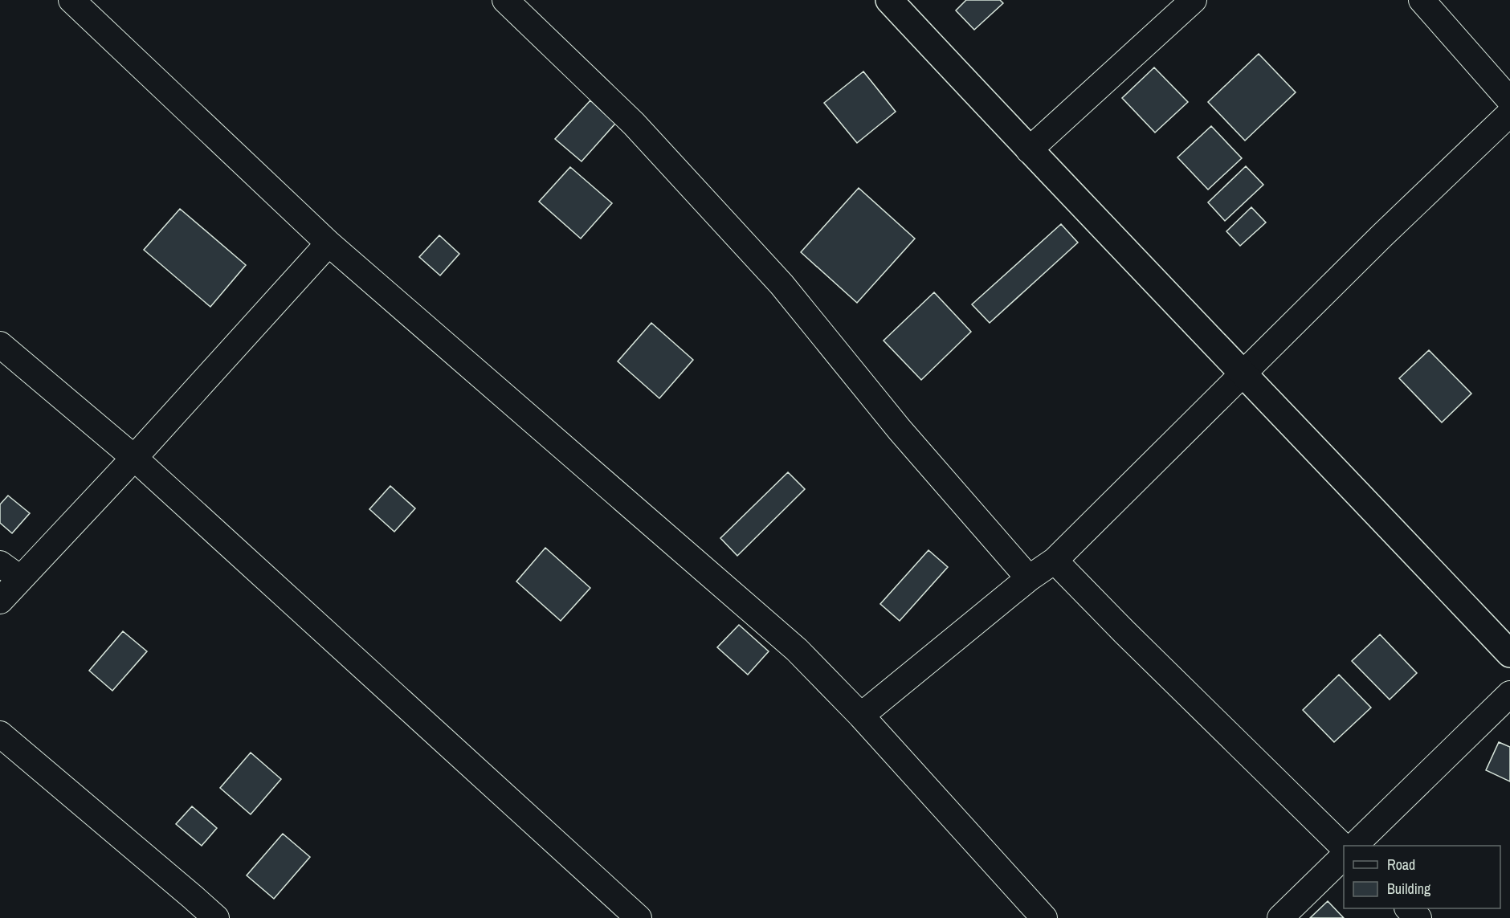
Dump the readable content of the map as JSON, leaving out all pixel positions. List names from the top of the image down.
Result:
{
  "legend": ["Road", "Building"]
}
